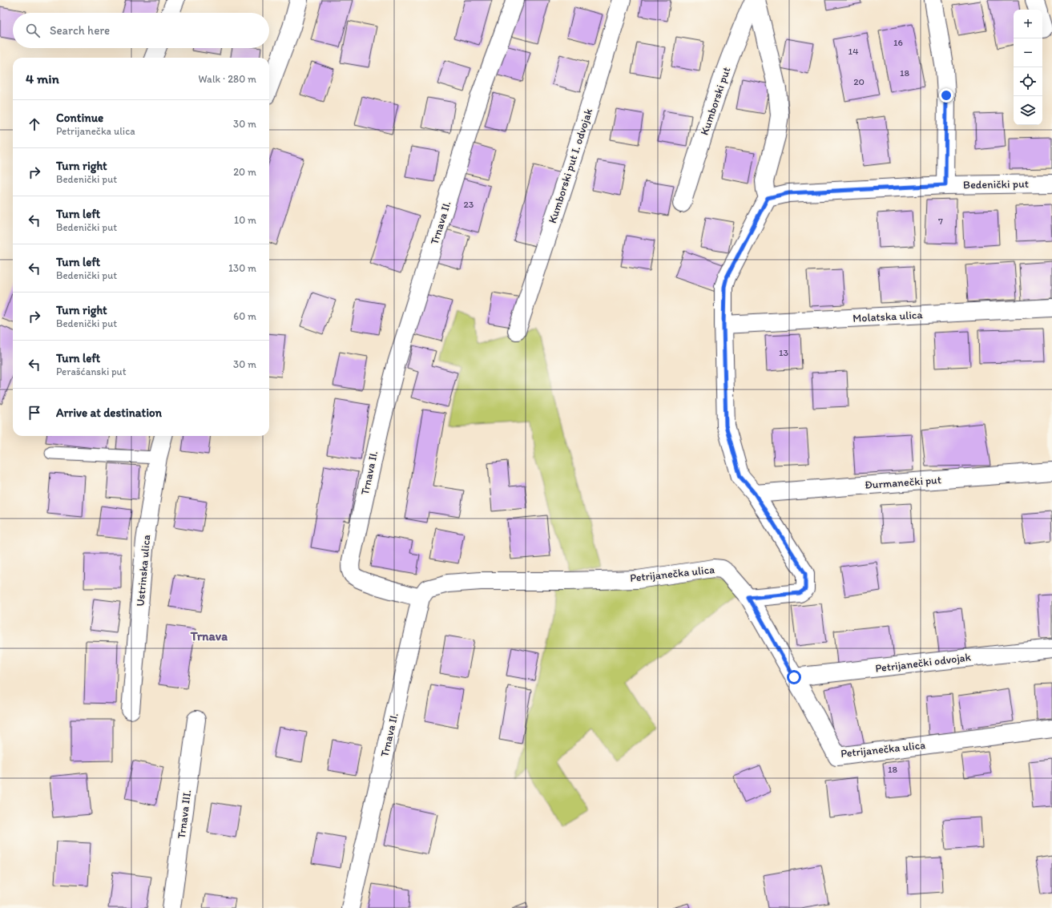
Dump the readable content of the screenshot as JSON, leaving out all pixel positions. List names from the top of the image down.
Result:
{
  "streets": {
    "street": [
      "Kumborski put",
      "Kumborski put I. odvojak",
      "Bedenički put",
      "Trnava II.",
      "Molatska ulica",
      "Đurmanečki put",
      "Ustrinska ulica",
      "Petrijanečka ulica",
      "Petrijanečki odvojak",
      "Trnava III."
    ]
  },
  "crossings": [
    ["Kumborski put", "Bedenički put"],
    ["Trnava II.", "Petrijanečka ulica"],
    ["Petrijanečka ulica", "Petrijanečki odvojak"]
  ],
  "districts": ["Trnava"],
  "house_numbers": [
    "16",
    "14",
    "18",
    "20",
    "23",
    "7",
    "13",
    "18"
  ],
  "page": {
    "map_buttons": ["+", "−"],
    "search": "Search here",
    "heading": ["4 min", "Walk · 280 m"],
    "list": [
      ["Continue", "Petrijanečka ulica", "30 m"],
      ["Turn right", "Bedenički put", "20 m"],
      ["Turn left", "Bedenički put", "10 m"],
      ["Turn left", "Bedenički put", "130 m"],
      ["Turn right", "Bedenički put", "60 m"],
      ["Turn left", "Perašćanski put", "30 m"],
      "Arrive at destination"
    ]
  }
}
